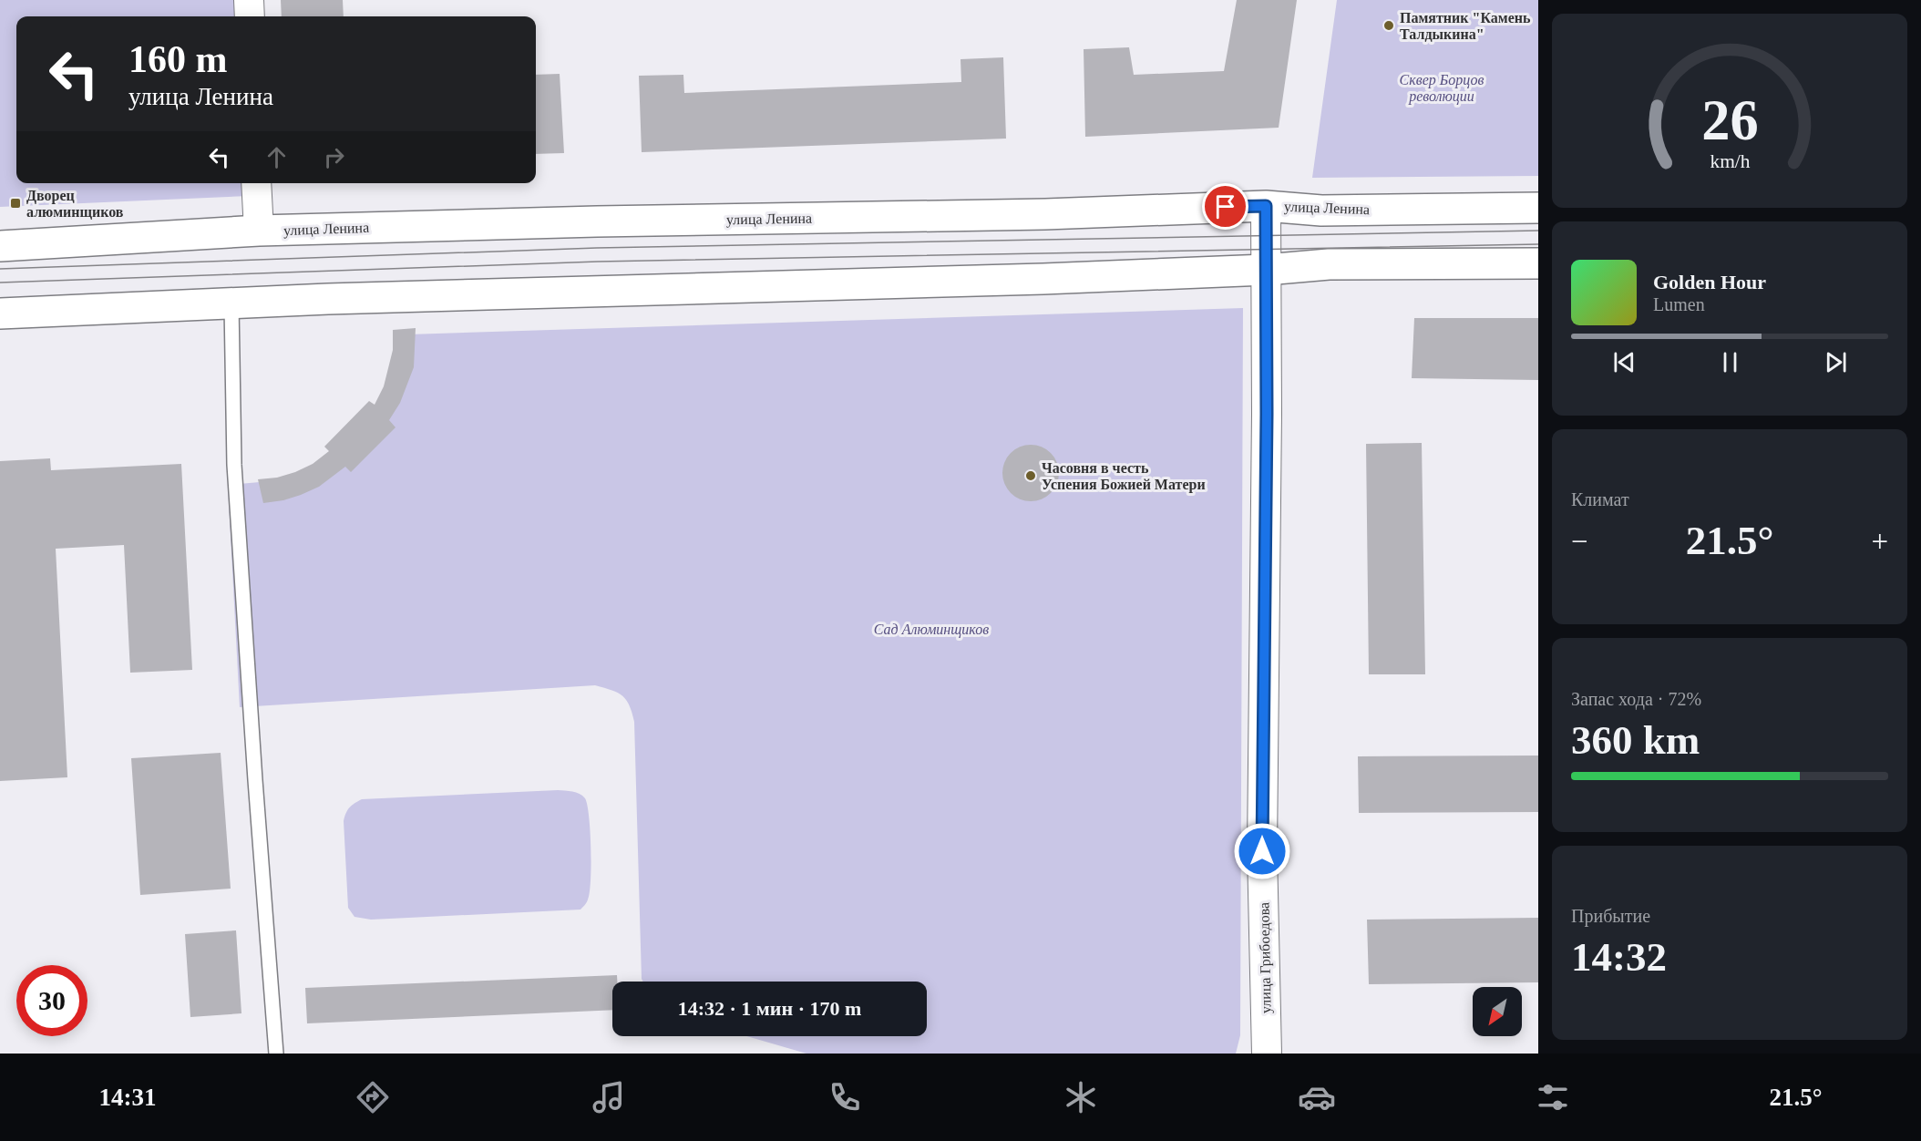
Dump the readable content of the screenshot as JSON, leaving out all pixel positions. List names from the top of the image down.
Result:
{
  "streets": {
    "main road": ["улица Ленина"],
    "street": ["улица Грибоедова"]
  },
  "crossings": [
    ["улица Ленина", "улица Грибоедова"]
  ],
  "parks": ["Сквер Борцов революции", "Сад Алюминщиков"],
  "places": {
    "other": ["Памятник \"Камень Талдыкина\"", "Часовня в честь Успения Божией Матери"],
    "transit": ["Дворец алюминщиков"]
  },
  "north": "bottom left",
  "page": {
    "turn": ["160 m", "улица Ленина"],
    "song": ["Golden Hour", "Lumen"],
    "tile": [
      "Климат",
      ["Запас хода · 72%", "360 km"],
      ["Прибытие", "14:32"]
    ],
    "heat": ["−", "21.5°", "+"],
    "limit": "30",
    "trip": "14:32 · 1 мин · 170 m",
    "tabs": ["14:31", "21.5°"],
    "gauge": ["26", "km/h"]
  }
}
